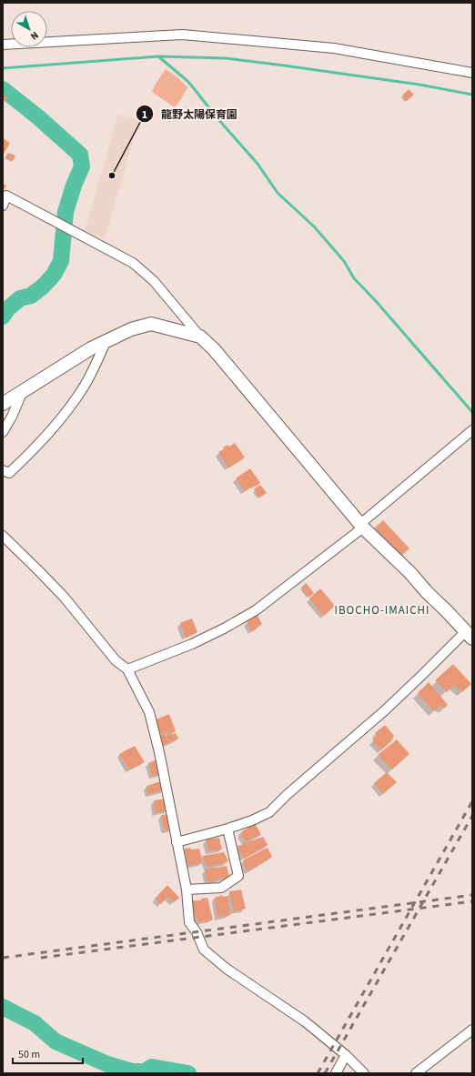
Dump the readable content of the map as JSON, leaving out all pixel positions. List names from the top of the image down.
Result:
{
  "districts": ["IBOCHO-IMAICHI"],
  "places": ["龍野太陽保育園"],
  "scale_bar": "50 m",
  "north": "bottom right"
}
